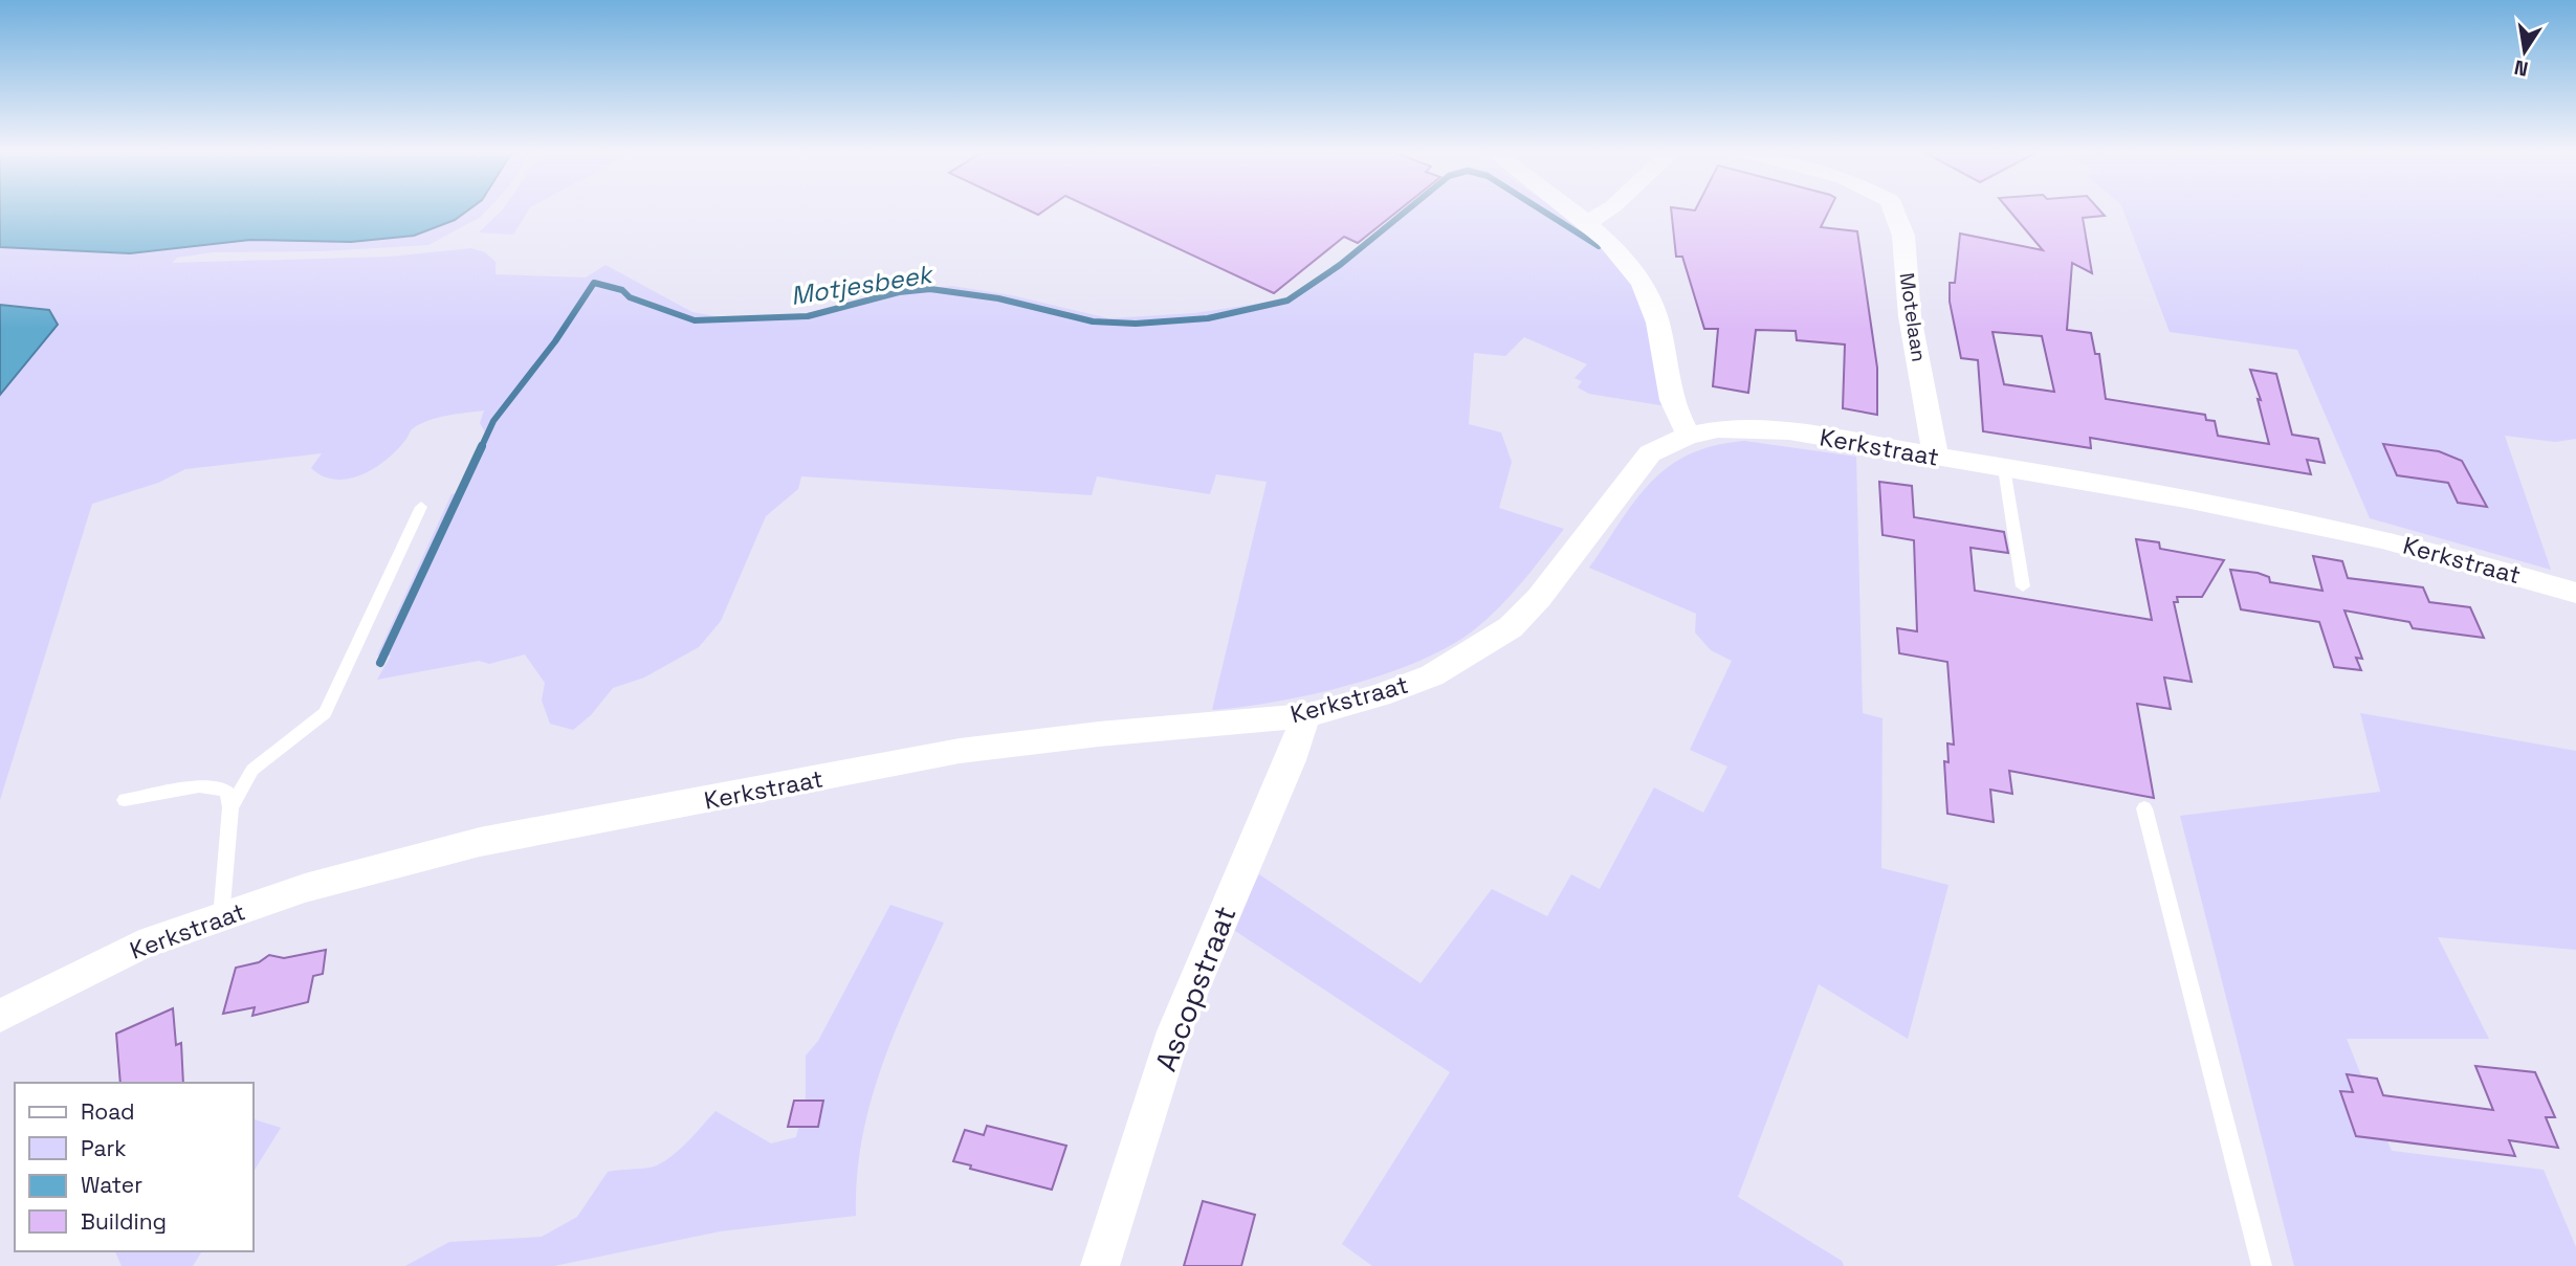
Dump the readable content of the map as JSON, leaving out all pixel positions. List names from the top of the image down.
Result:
{
  "streets": {
    "street": ["Motelaan", "Kerkstraat", "Ascopstraat"]
  },
  "crossings": [
    ["Motelaan", "Kerkstraat"],
    ["Kerkstraat", "Ascopstraat"]
  ],
  "water": ["Motjesbeek"],
  "legend": [
    "Road",
    "Park",
    "Water",
    "Building"
  ],
  "north": "bottom"
}
